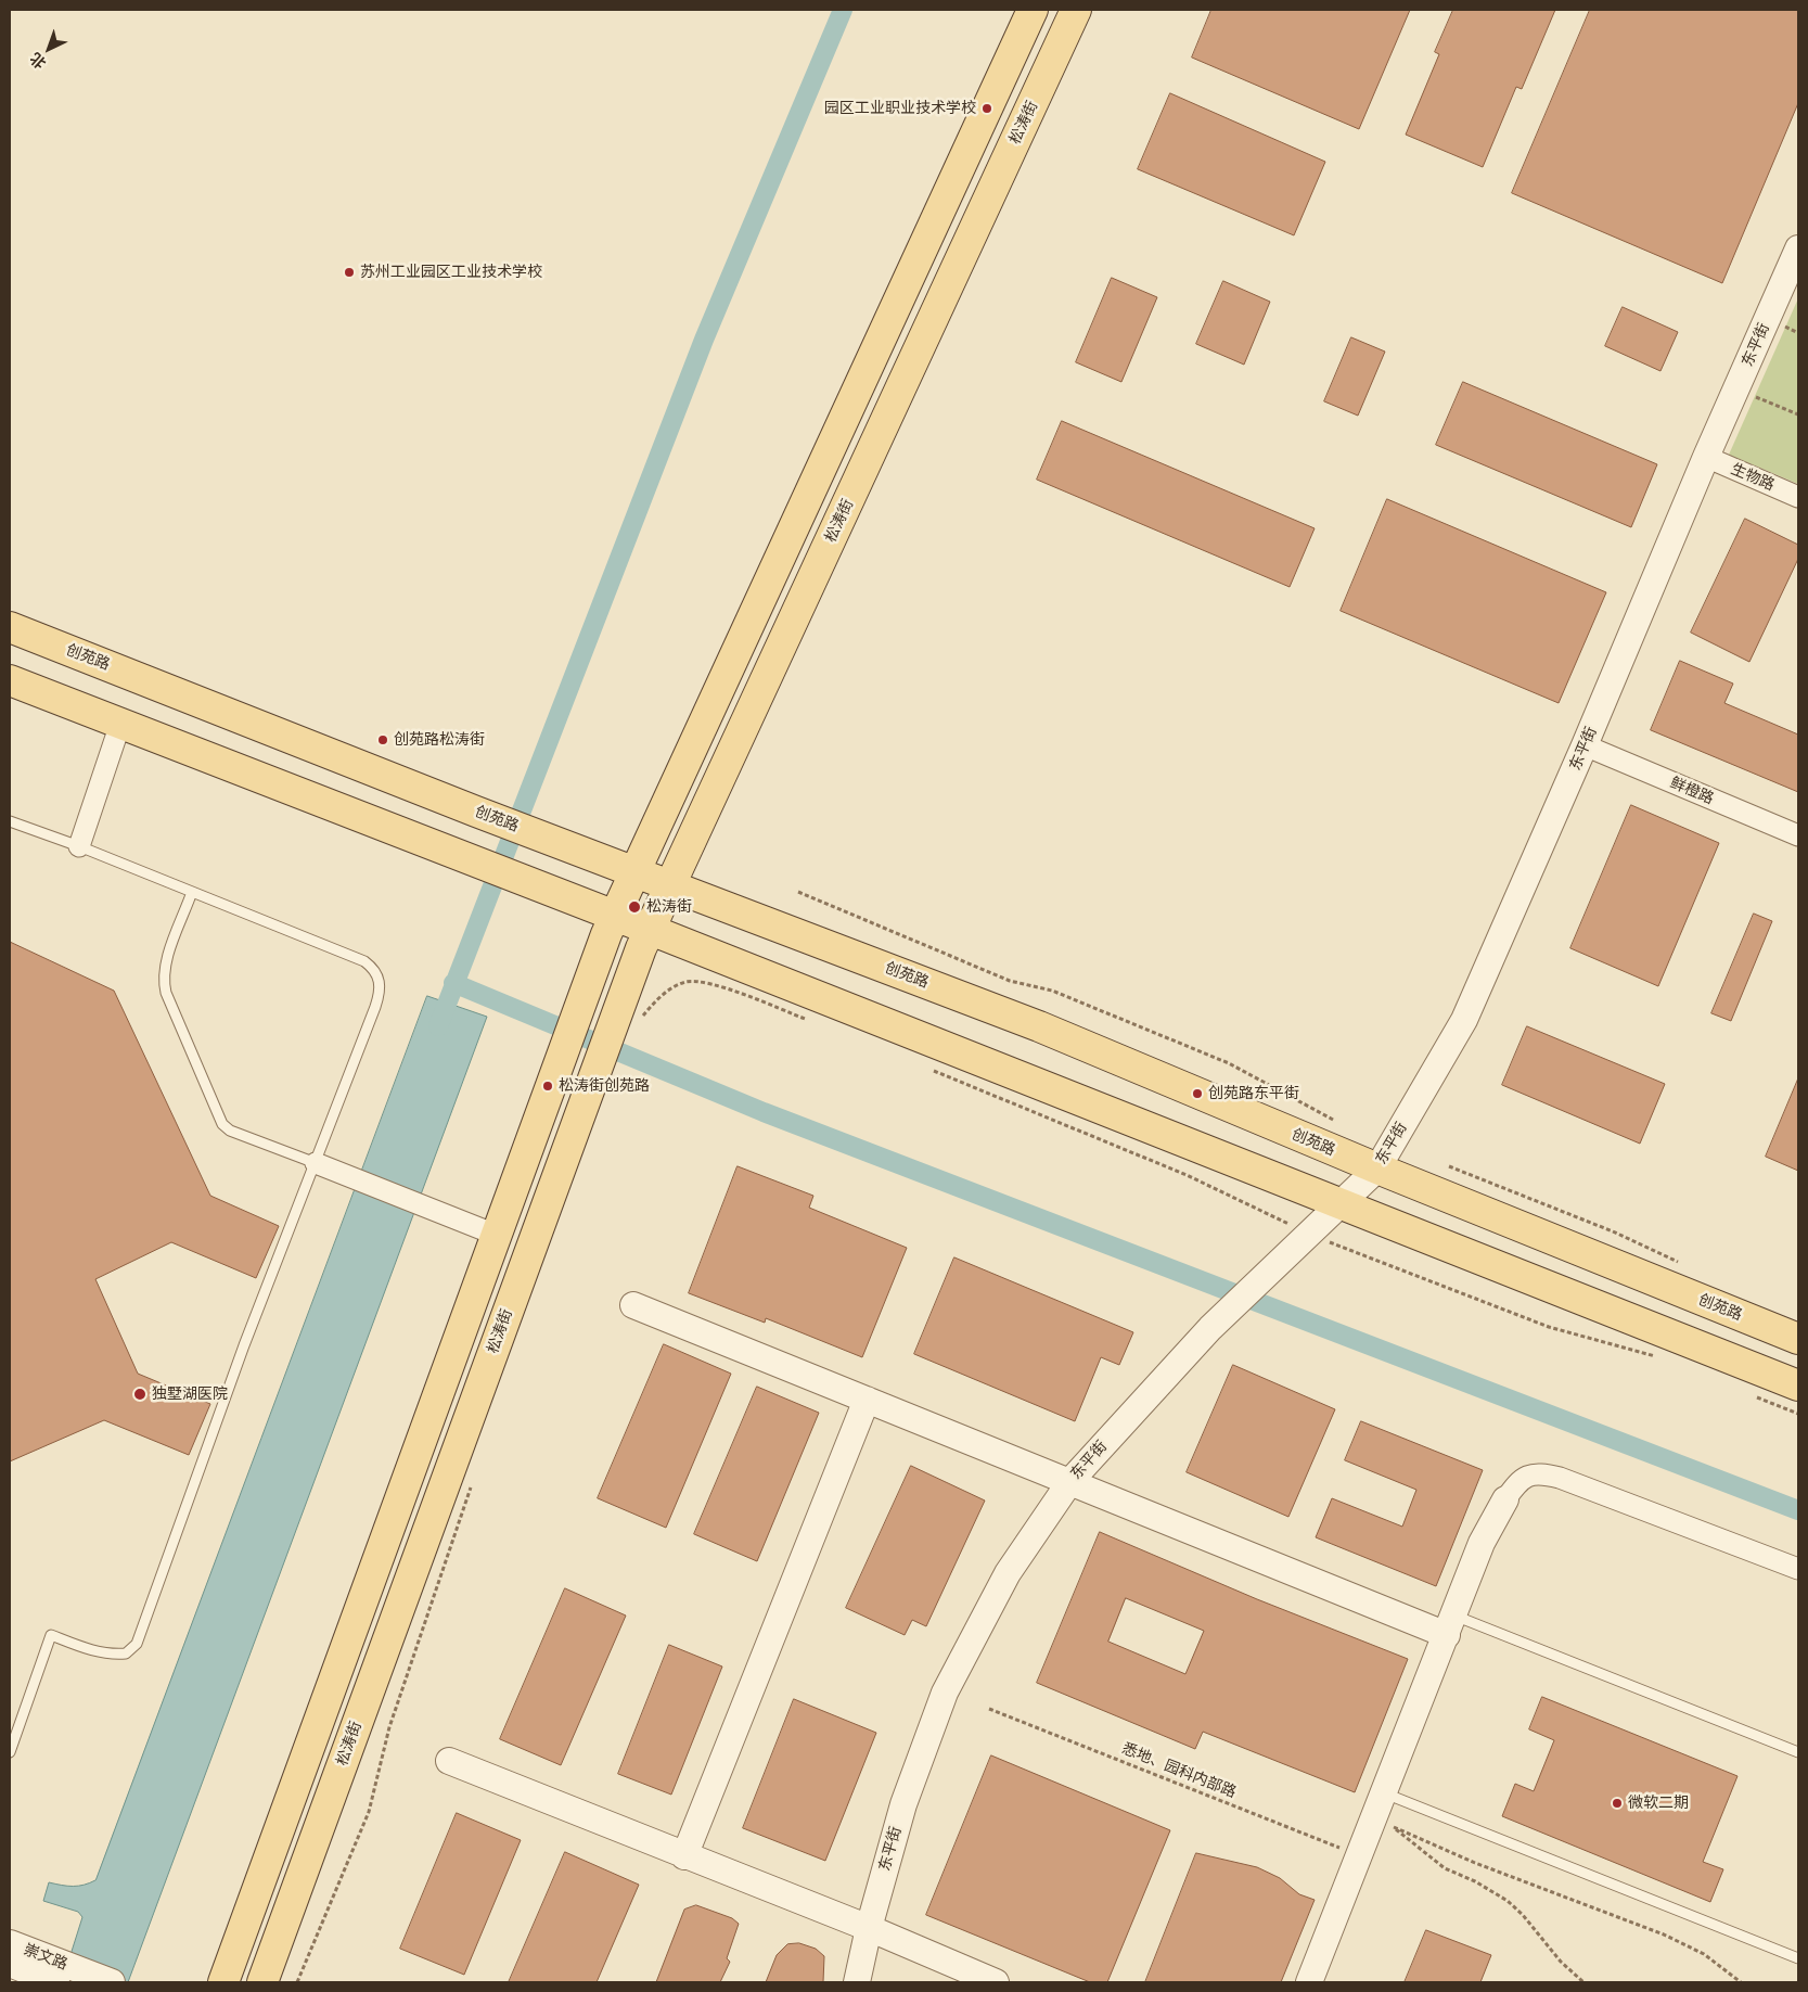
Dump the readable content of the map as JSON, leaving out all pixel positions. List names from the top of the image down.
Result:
{
  "streets": {
    "main road": ["松涛街", "创苑路"],
    "street": [
      "东平街",
      "生物路",
      "鲜橙路",
      "崇文路"
    ],
    "path": ["悉地、园科内部路"]
  },
  "crossings": [
    ["松涛街", "创苑路"],
    ["东平街", "生物路"],
    ["东平街", "创苑路"],
    ["东平街", "鲜橙路"]
  ],
  "places": [
    "园区工业职业技术学校",
    "苏州工业园区工业技术学校",
    "创苑路松涛街",
    "松涛街",
    "松涛街创苑路",
    "创苑路东平街",
    "独墅湖医院",
    "微软二期"
  ],
  "north": "bottom left"
}
